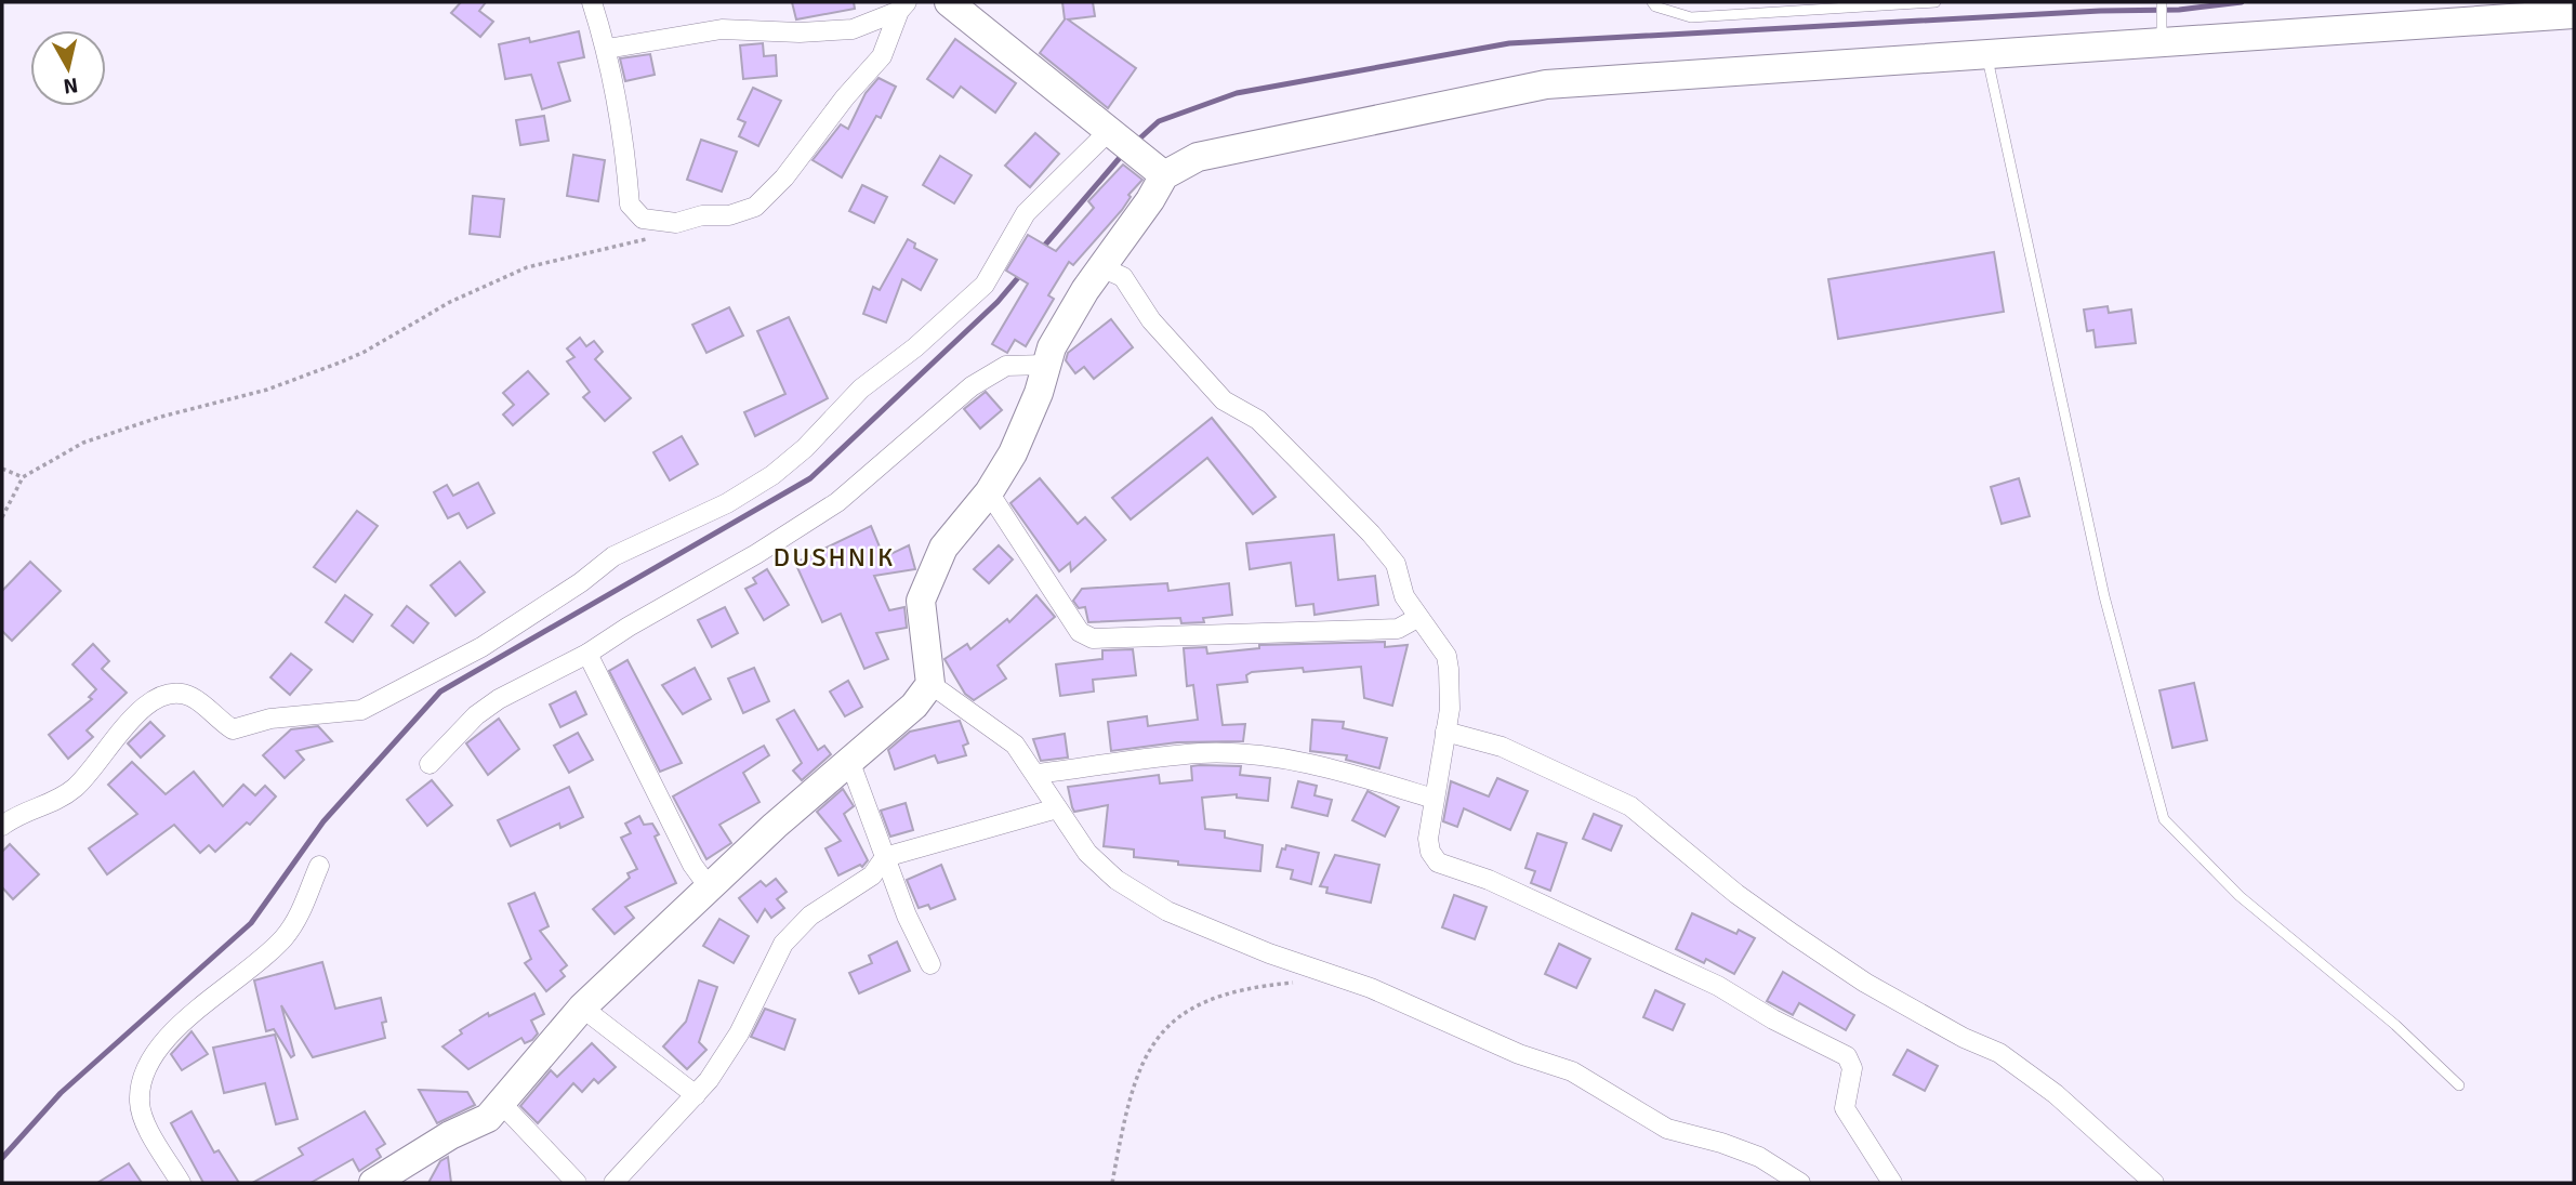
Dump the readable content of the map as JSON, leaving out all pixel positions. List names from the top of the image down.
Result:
{
  "districts": ["DUSHNIK"],
  "north": "bottom"
}
